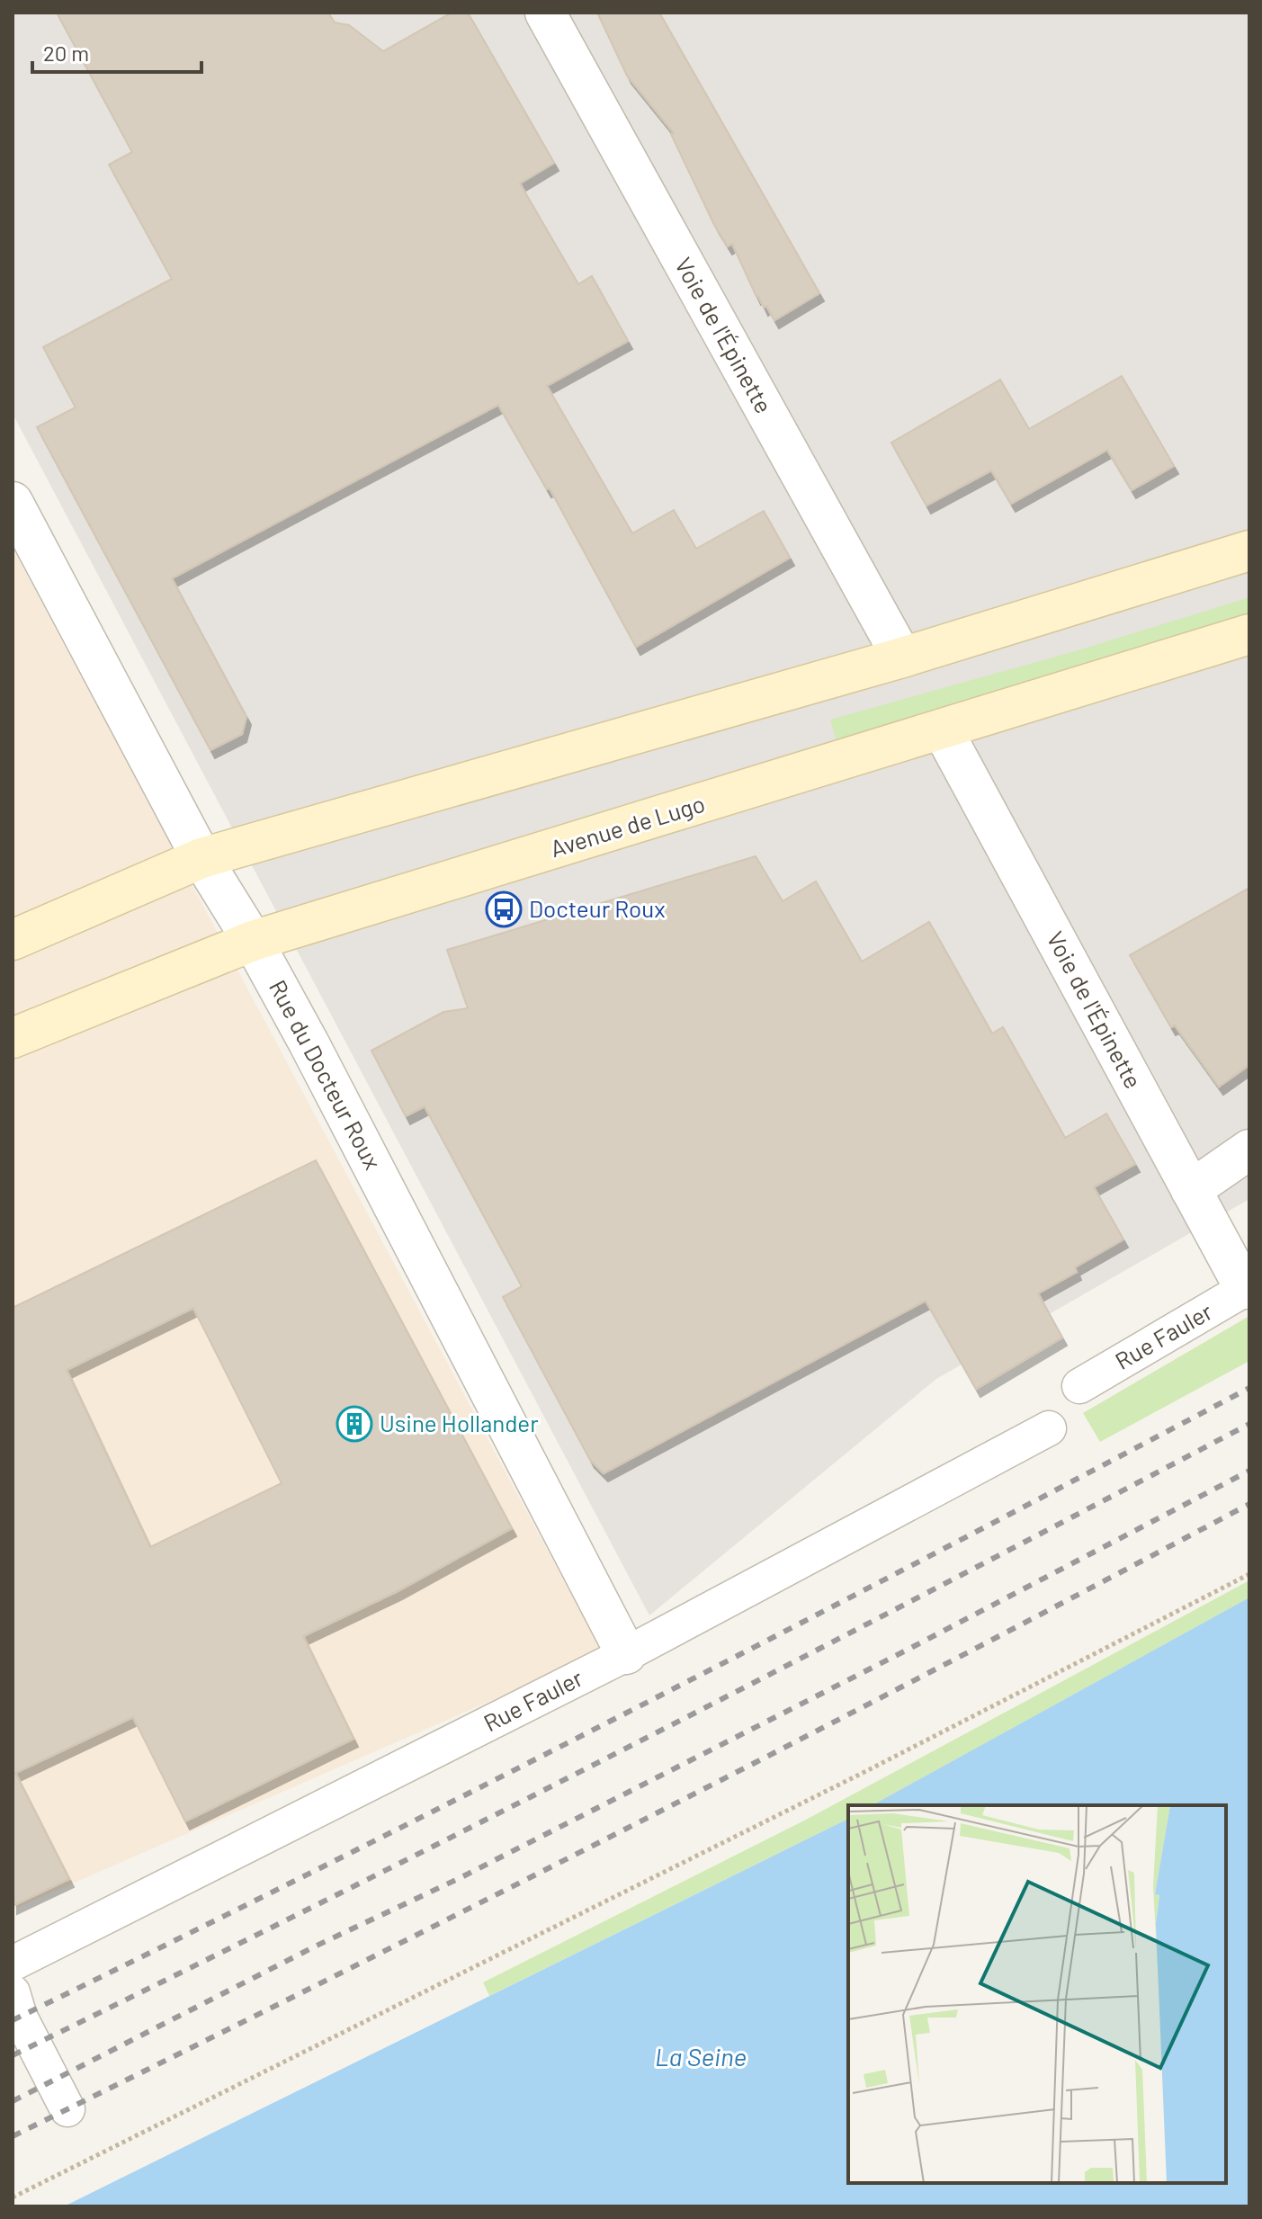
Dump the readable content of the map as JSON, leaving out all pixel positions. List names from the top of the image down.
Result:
{
  "streets": {
    "main road": ["Avenue de Lugo"],
    "street": ["Voie de l'Épinette", "Rue du Docteur Roux"],
    "lane": ["Rue Fauler"]
  },
  "crossings": [
    ["Voie de l'Épinette", "Avenue de Lugo"],
    ["Voie de l'Épinette", "Rue Fauler"],
    ["Avenue de Lugo", "Rue du Docteur Roux"],
    ["Rue du Docteur Roux", "Rue Fauler"]
  ],
  "water": ["La Seine"],
  "places": {
    "bus stop": ["Docteur Roux"],
    "building": ["Usine Hollander"]
  },
  "scale_bar": "20 m"
}
